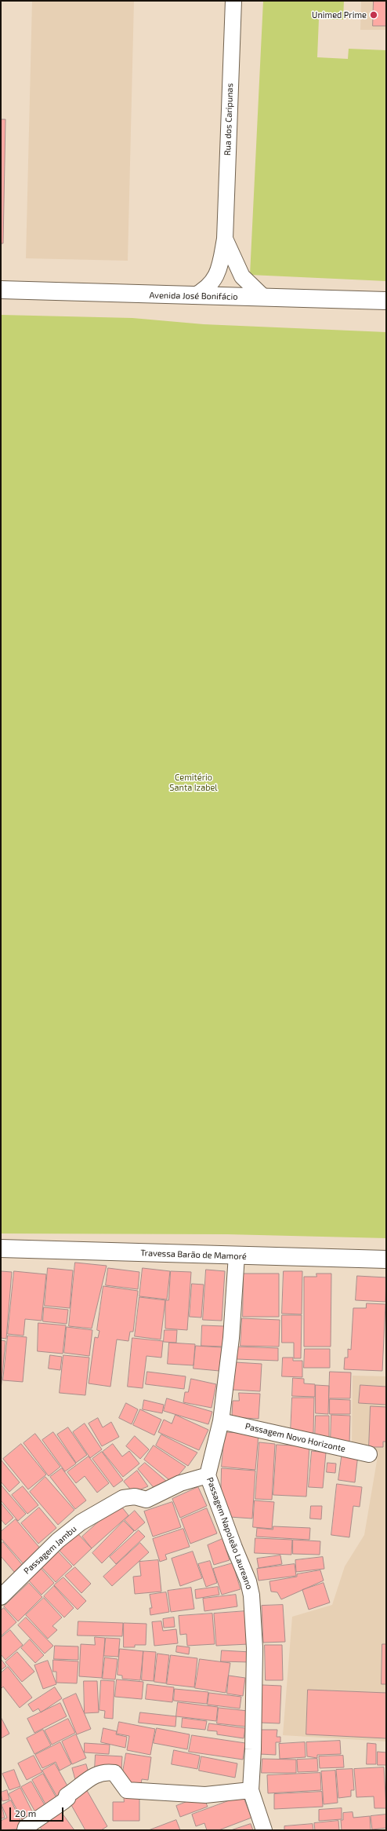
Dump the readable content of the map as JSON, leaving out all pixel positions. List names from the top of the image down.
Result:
{
  "streets": {
    "main road": ["Avenida José Bonifácio", "Travessa Barão de Mamoré"],
    "street": [
      "Rua dos Caripunas",
      "Passagem Novo Horizonte",
      "Passagem Napoleão Laureano",
      "Passagem Jambu"
    ]
  },
  "crossings": [
    ["Rua dos Caripunas", "Avenida José Bonifácio"],
    ["Travessa Barão de Mamoré", "Passagem Napoleão Laureano"],
    ["Passagem Novo Horizonte", "Passagem Napoleão Laureano"],
    ["Passagem Napoleão Laureano", "Passagem Jambu"]
  ],
  "parks": ["Cemitério Santa Izabel"],
  "places": ["Unimed Prime"],
  "scale_bar": "20 m"
}
